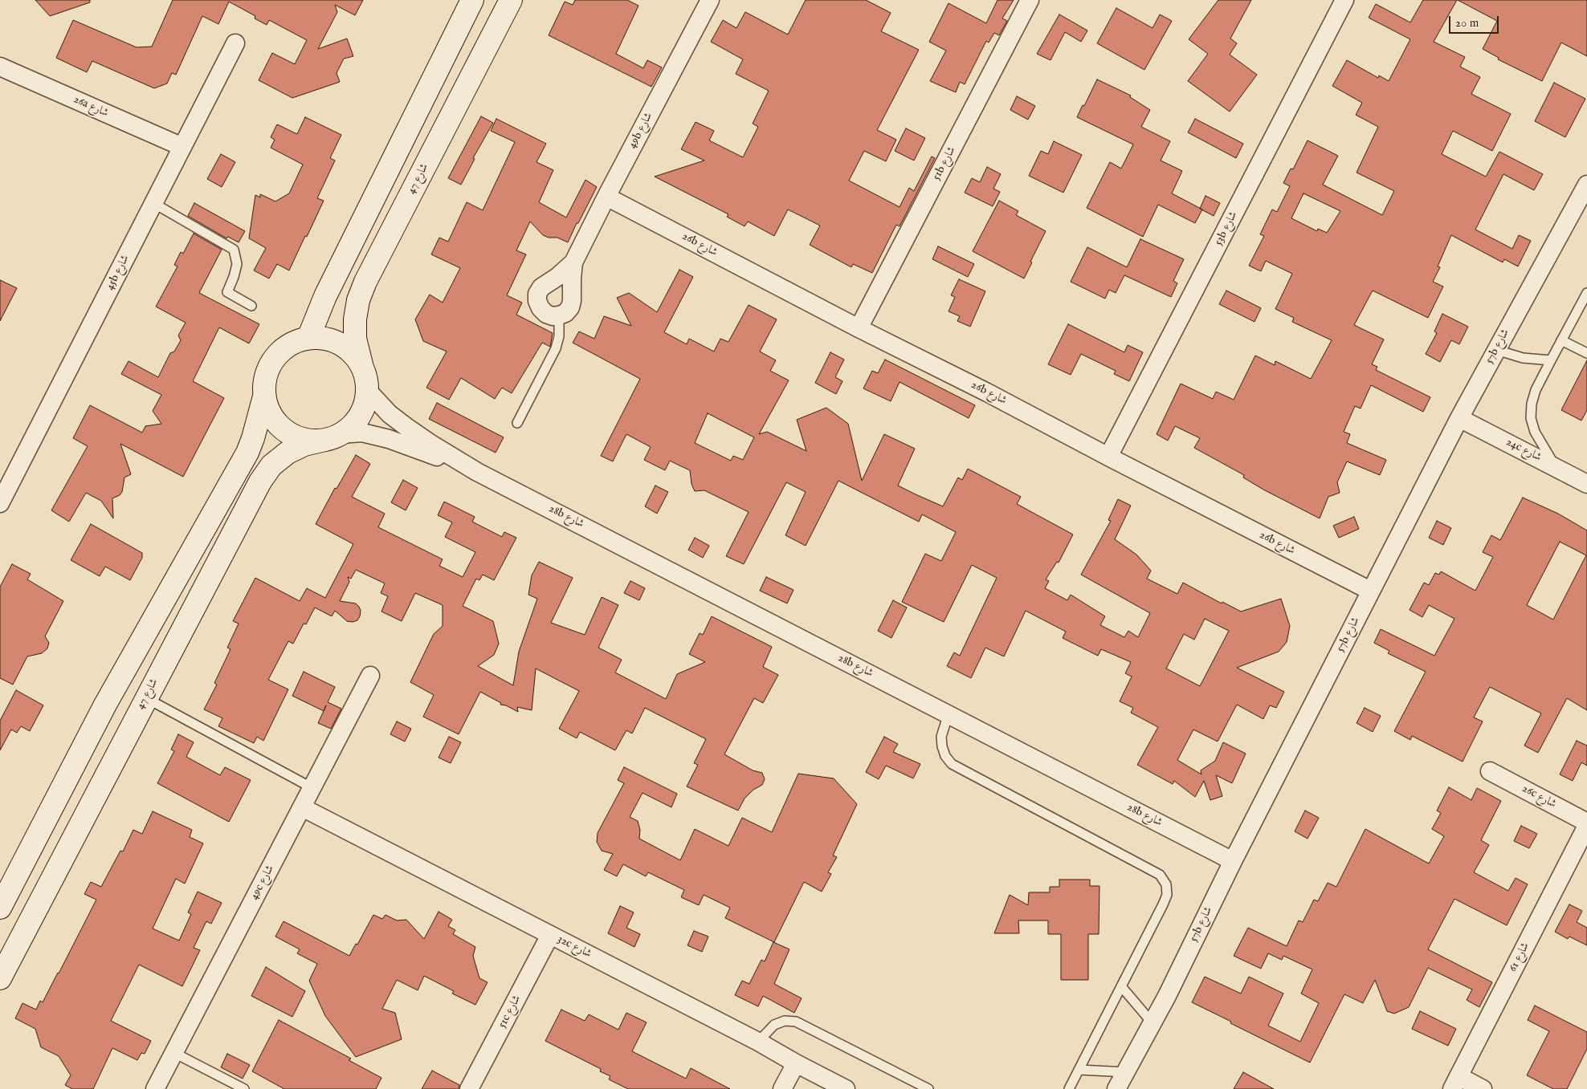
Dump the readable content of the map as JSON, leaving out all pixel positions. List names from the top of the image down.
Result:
{
  "streets": {
    "street": [
      "26a شارع",
      "49b شارع",
      "51b شارع",
      "شارع 47",
      "53b شارع",
      "26b شارع",
      "45b شارع",
      "57b شارع",
      "24c شارع",
      "28b شارع",
      "26c شارع",
      "49c شارع",
      "32c شارع",
      "شارع 61",
      "51c شارع"
    ]
  },
  "crossings": [
    ["26a شارع", "45b شارع"],
    ["49b شارع", "26b شارع"],
    ["51b شارع", "26b شارع"],
    ["شارع 47", "28b شارع"],
    ["53b شارع", "26b شارع"],
    ["26b شارع", "57b شارع"],
    ["57b شارع", "24c شارع"],
    ["57b شارع", "28b شارع"],
    ["49c شارع", "32c شارع"],
    ["32c شارع", "51c شارع"]
  ],
  "scale_bar": "20 m"
}
